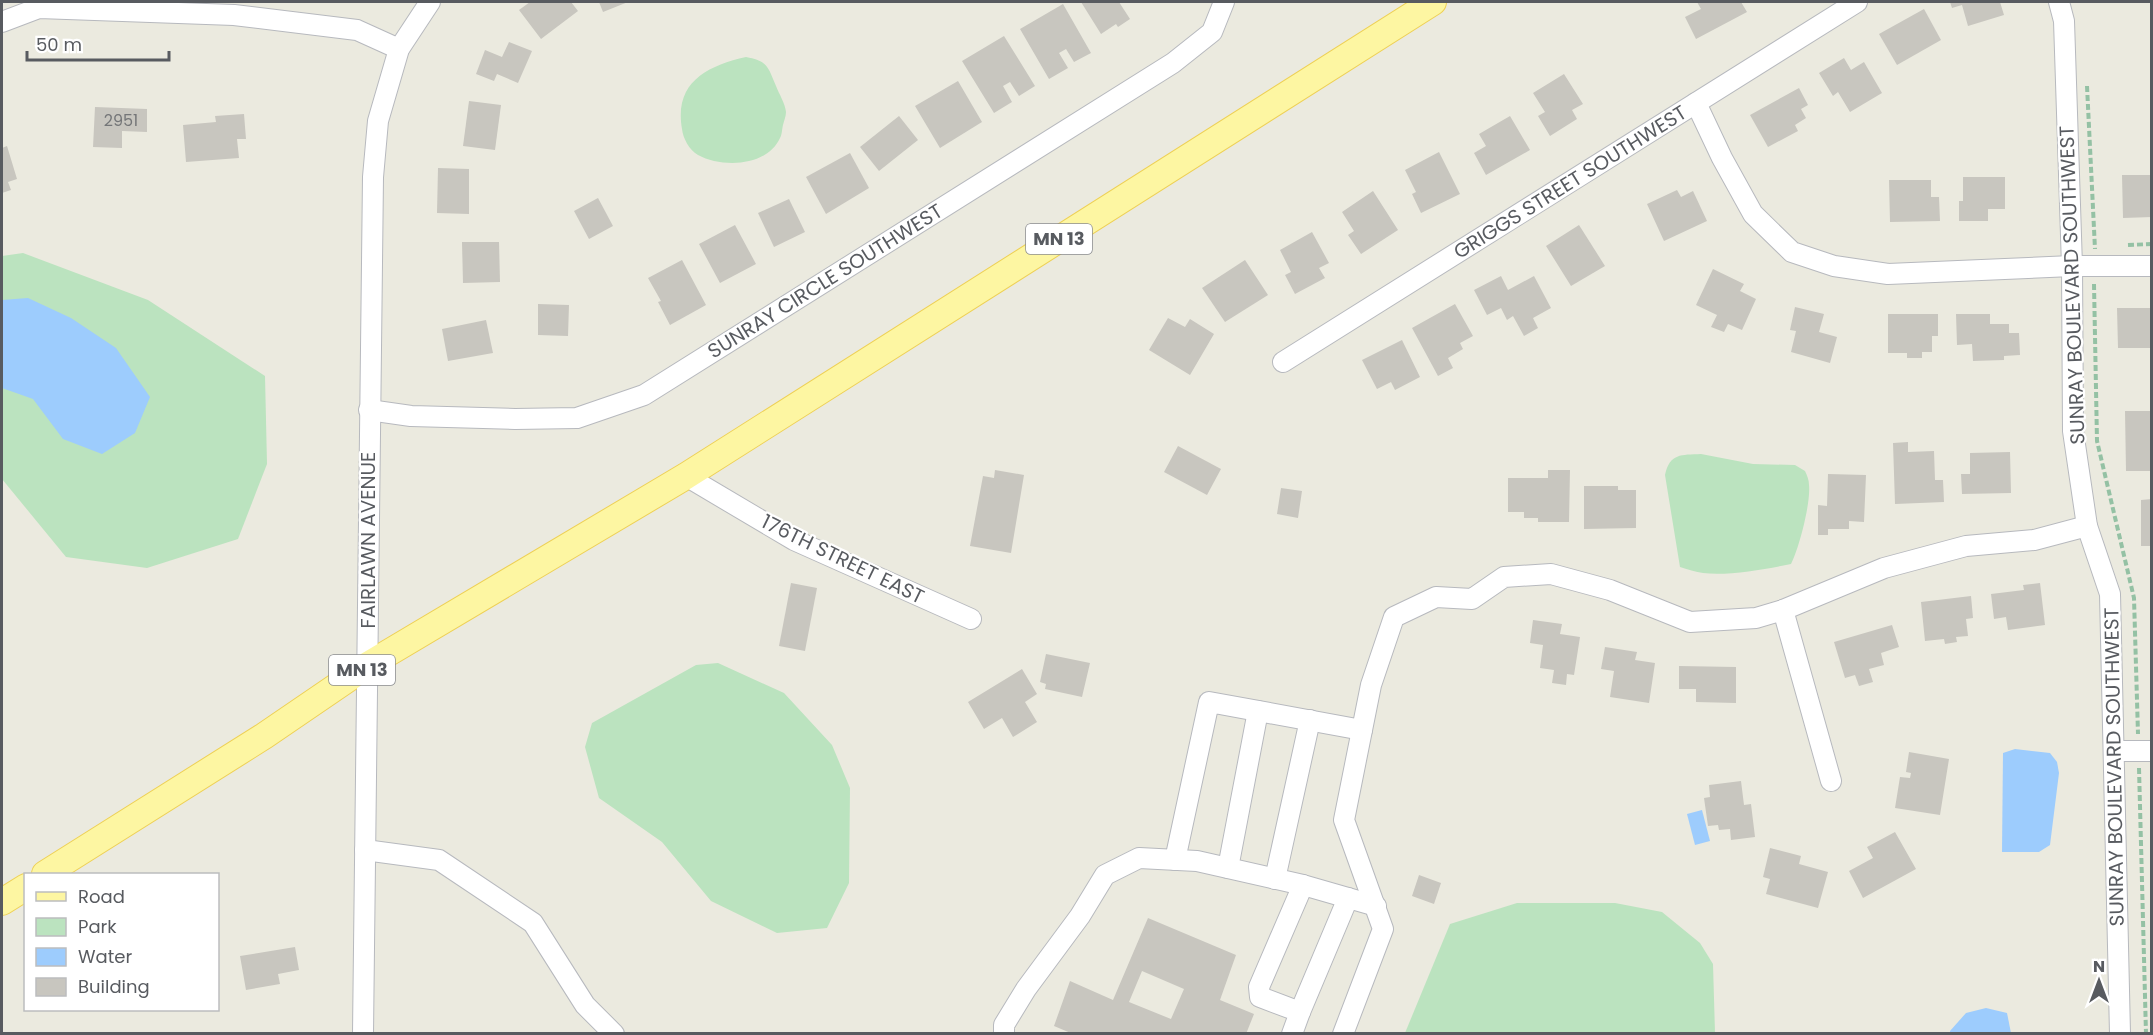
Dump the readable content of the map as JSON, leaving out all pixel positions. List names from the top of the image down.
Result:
{
  "streets": {
    "main road": ["MN 13"],
    "street": [
      "GRIGGS STREET SOUTHWEST",
      "SUNRAY CIRCLE SOUTHWEST",
      "SUNRAY BOULEVARD SOUTHWEST",
      "FAIRLAWN AVENUE",
      "176TH STREET EAST"
    ]
  },
  "crossings": [
    ["MN 13", "FAIRLAWN AVENUE"],
    ["MN 13", "176TH STREET EAST"],
    ["SUNRAY CIRCLE SOUTHWEST", "FAIRLAWN AVENUE"]
  ],
  "house_numbers": ["2951"],
  "legend": [
    "Road",
    "Park",
    "Water",
    "Building"
  ],
  "scale_bar": "50 m",
  "north": "top"
}
